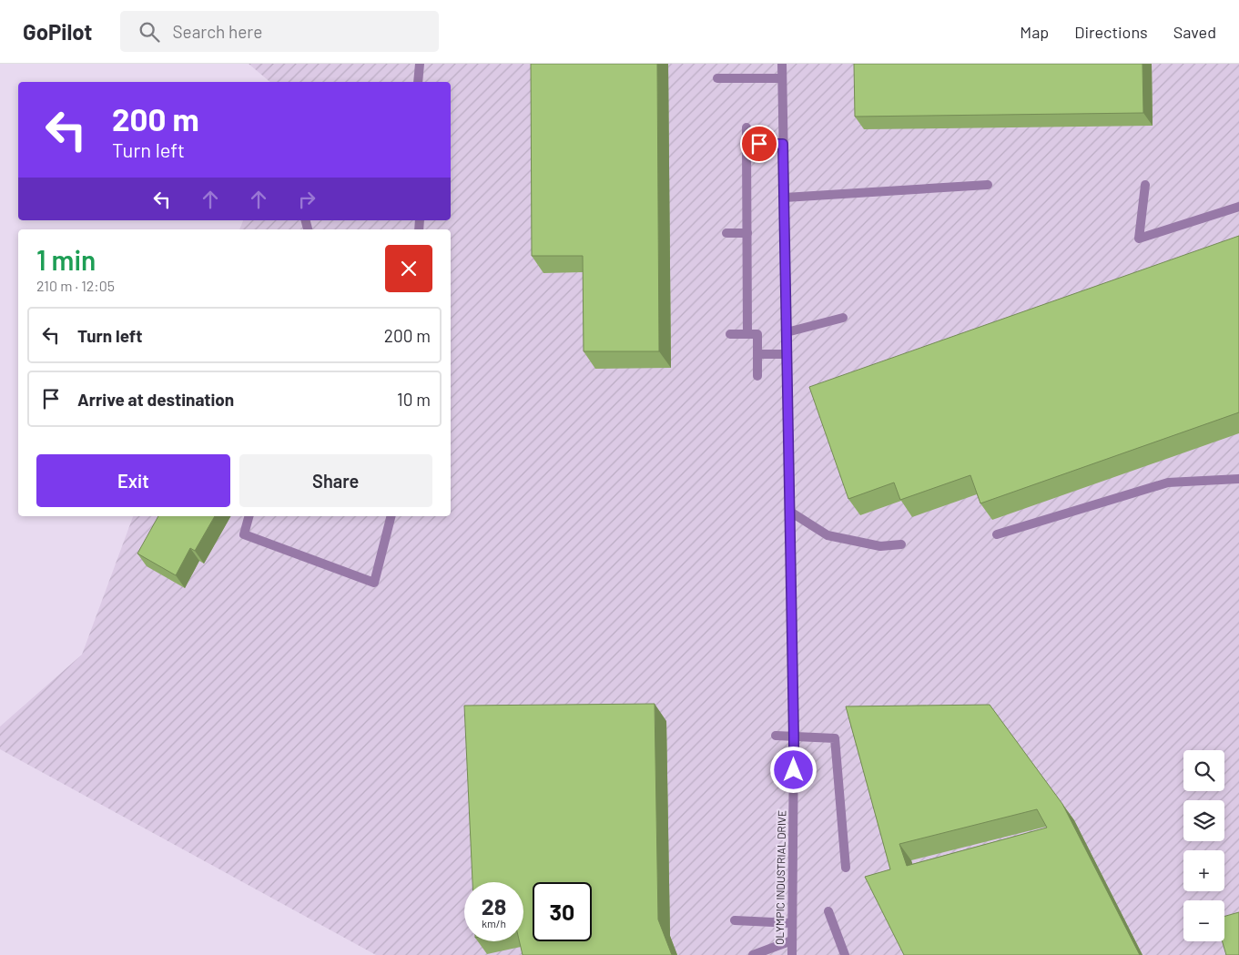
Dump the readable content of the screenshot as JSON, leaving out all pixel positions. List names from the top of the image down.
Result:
{
  "streets": {
    "street": ["OLYMPIC INDUSTRIAL DRIVE"]
  },
  "page": {
    "header": "GoPilot",
    "search": "Search here",
    "nav": ["Map", "Directions", "Saved"],
    "turn": ["200 m", "Turn left"],
    "heading": ["1 min", "210 m · 12:05"],
    "list": [
      {
        "name": "Turn left",
        "value": "200 m"
      },
      {
        "name": "Arrive at destination",
        "value": "10 m"
      }
    ],
    "buttons": ["Exit", "Share"],
    "map_buttons": ["+", "−"],
    "speed": "28 km/h",
    "limit": "30"
  }
}
